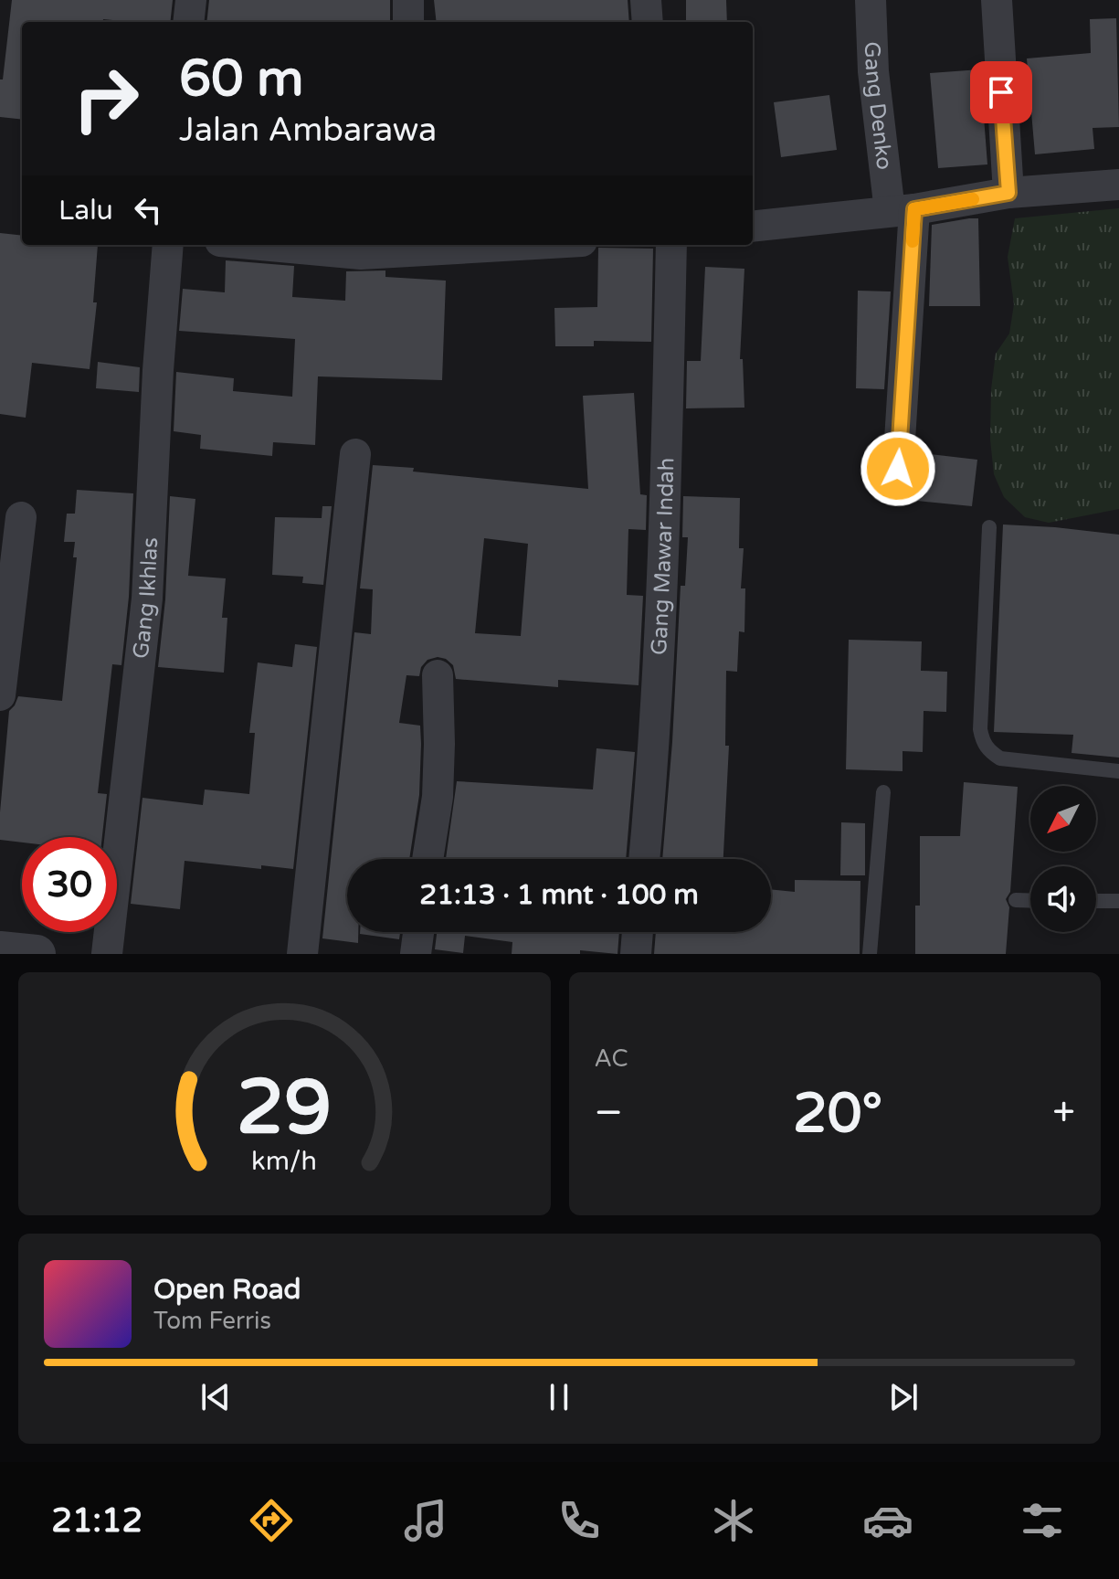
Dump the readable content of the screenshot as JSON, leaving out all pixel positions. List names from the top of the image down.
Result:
{
  "streets": {
    "street": ["Gang Denko", "Gang Mawar Indah", "Gang Ikhlas"]
  },
  "north": "bottom left",
  "page": {
    "turn": ["60 m", "Jalan Ambarawa"],
    "then": "Lalu",
    "limit": "30",
    "trip": "21:13 · 1 mnt · 100 m",
    "tile": "AC",
    "heat": ["−", "20°", "+"],
    "song": ["Open Road", "Tom Ferris"],
    "tabs": "21:12",
    "gauge": ["29", "km/h"]
  }
}
